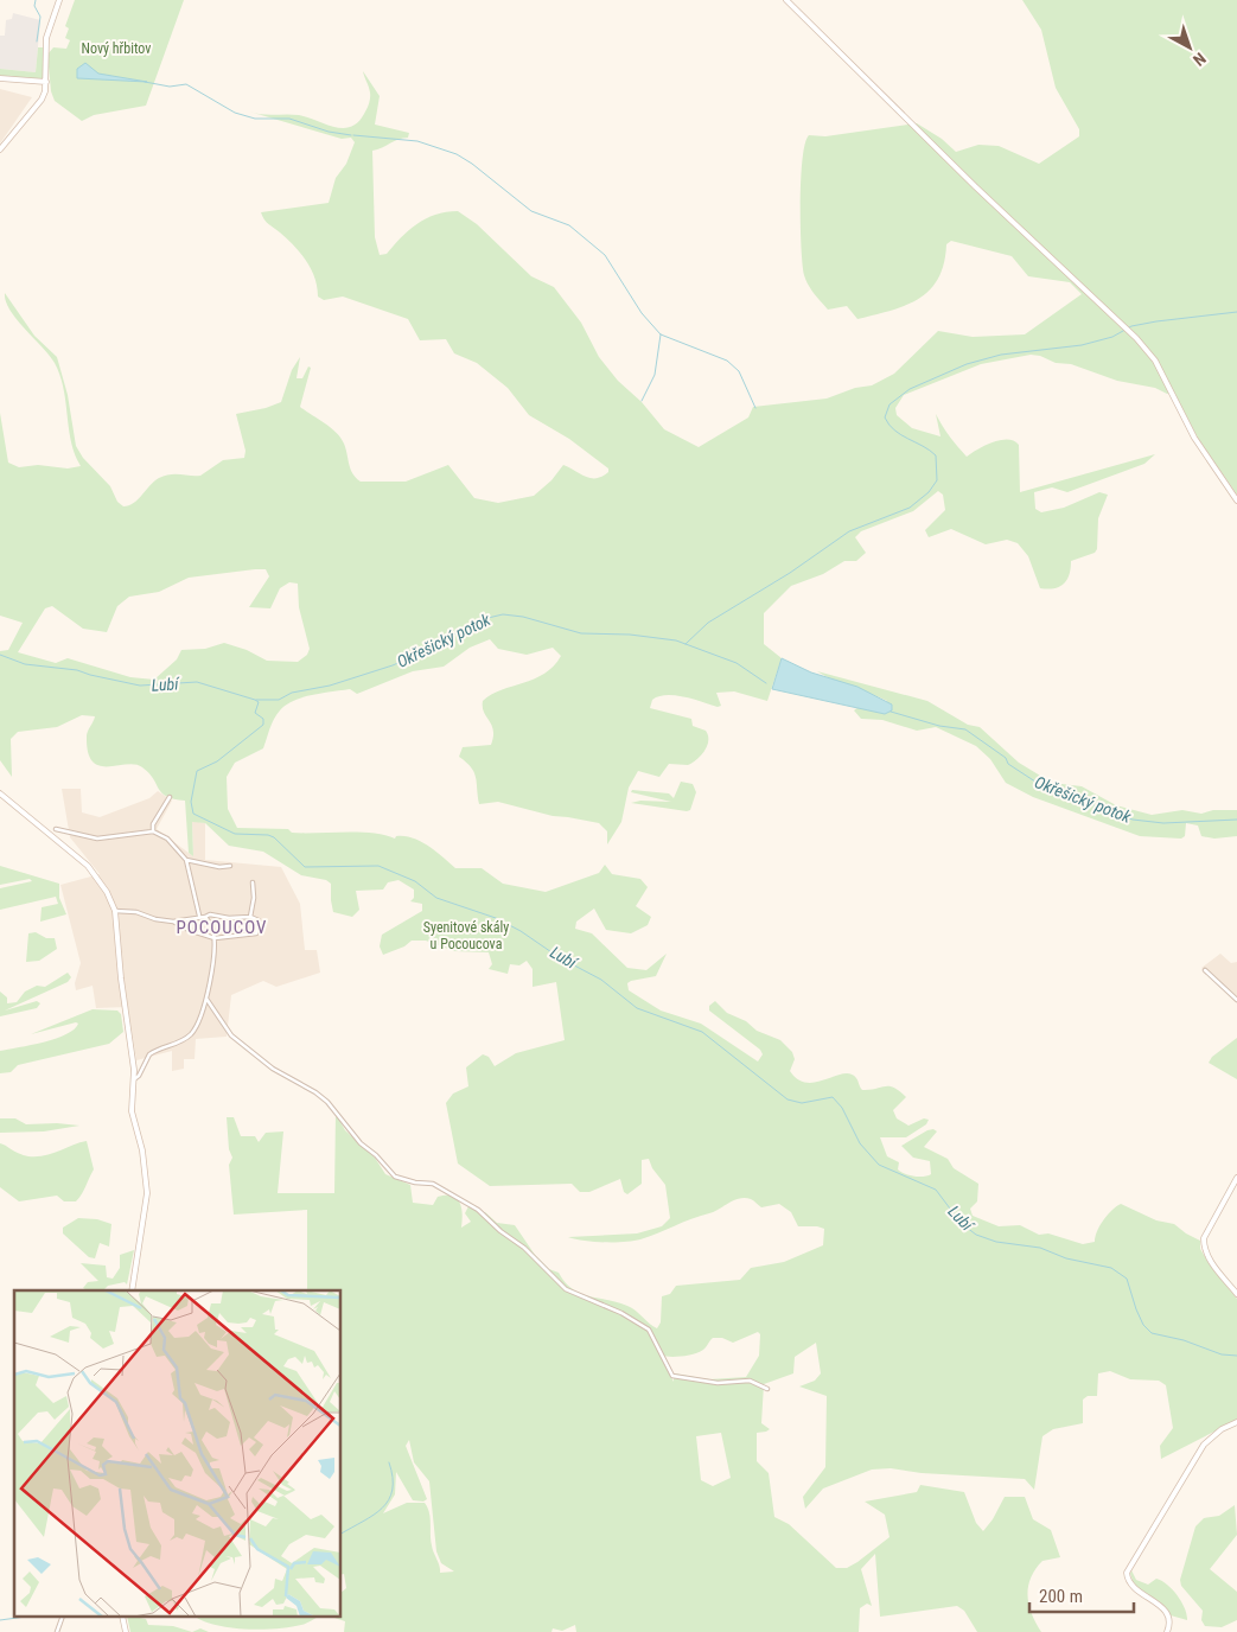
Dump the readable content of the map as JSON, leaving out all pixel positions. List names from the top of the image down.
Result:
{
  "districts": ["POCOUCOV"],
  "water": ["Okřešický potok", "Lubí"],
  "parks": ["Nový hřbitov", "Syenitové skály u Pocoucova"],
  "scale_bar": "200 m",
  "north": "bottom right"
}
